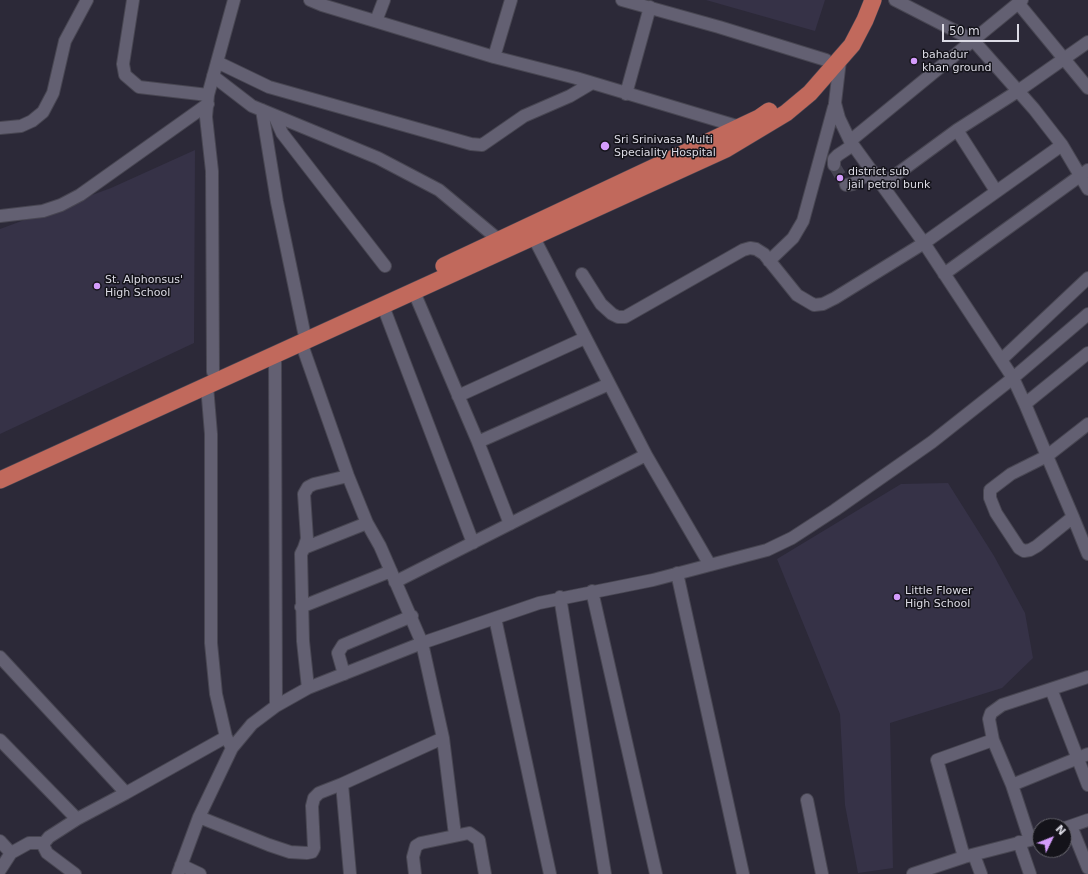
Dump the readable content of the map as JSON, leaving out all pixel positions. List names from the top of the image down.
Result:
{
  "places": [
    "bahadur khan ground",
    "Sri Srinivasa Multi Speciality Hospital",
    "district sub jail petrol bunk",
    "St. Alphonsus' High School",
    "Little Flower High School"
  ],
  "scale_bar": "50 m",
  "north": "top right"
}
